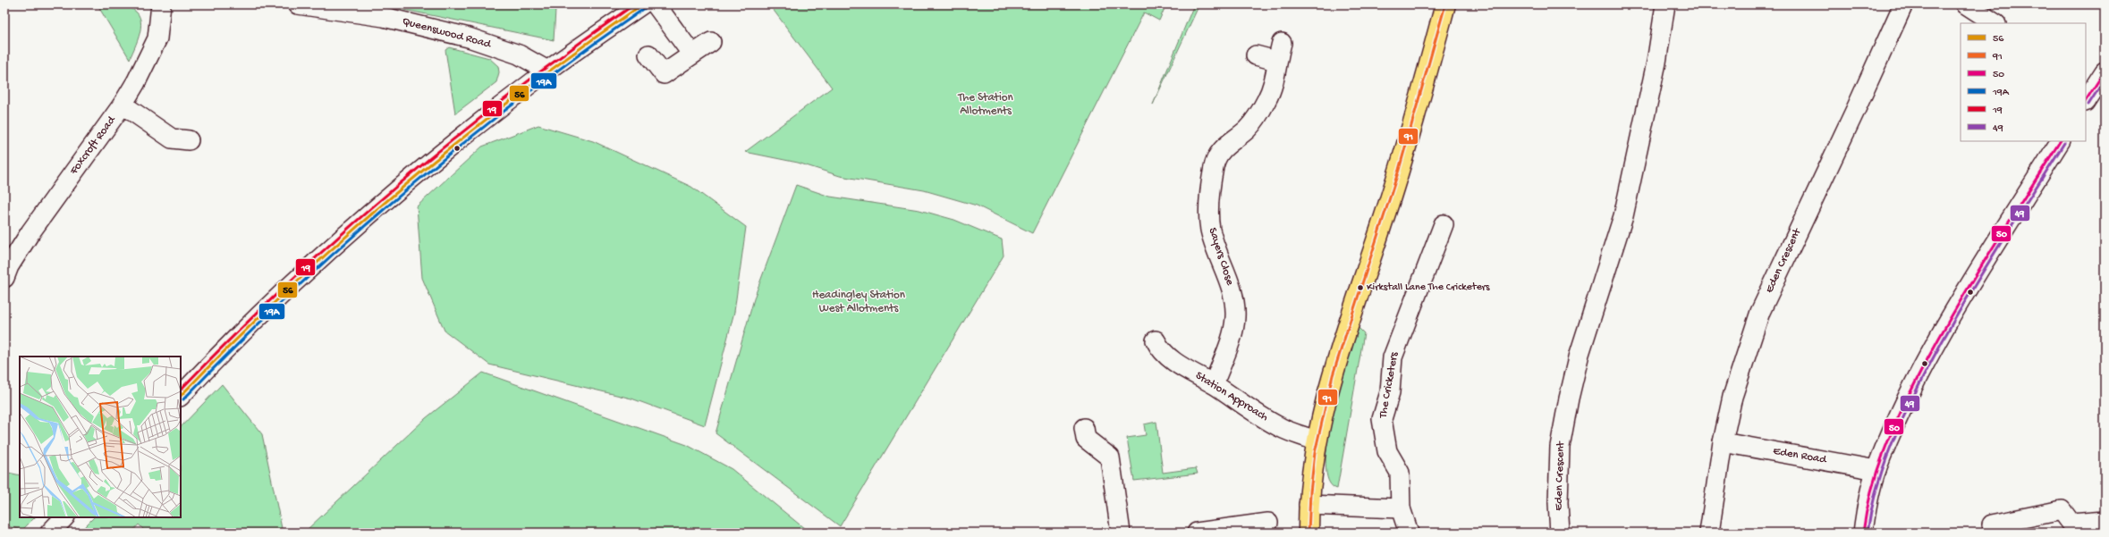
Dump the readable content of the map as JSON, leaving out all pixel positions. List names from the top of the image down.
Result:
{
  "streets": {
    "street": [
      "Queenswood Road",
      "Foxcroft Road",
      "Sayers Close",
      "Eden Crescent",
      "The Cricketers",
      "Station Approach",
      "Eden Road"
    ]
  },
  "crossings": [
    ["Sayers Close", "Station Approach"],
    ["Eden Crescent", "Eden Road"]
  ],
  "parks": ["The Station Allotments", "Headingley Station West Allotments"],
  "places": ["Kirkstall Lane The Cricketers"],
  "lines": [
    "transit line 56",
    "transit line 91",
    "transit line 19",
    "transit line 19A",
    "transit line 50",
    "transit line 49"
  ],
  "legend": [
    "56",
    "91",
    "50",
    "19A",
    "19",
    "49"
  ]
}
